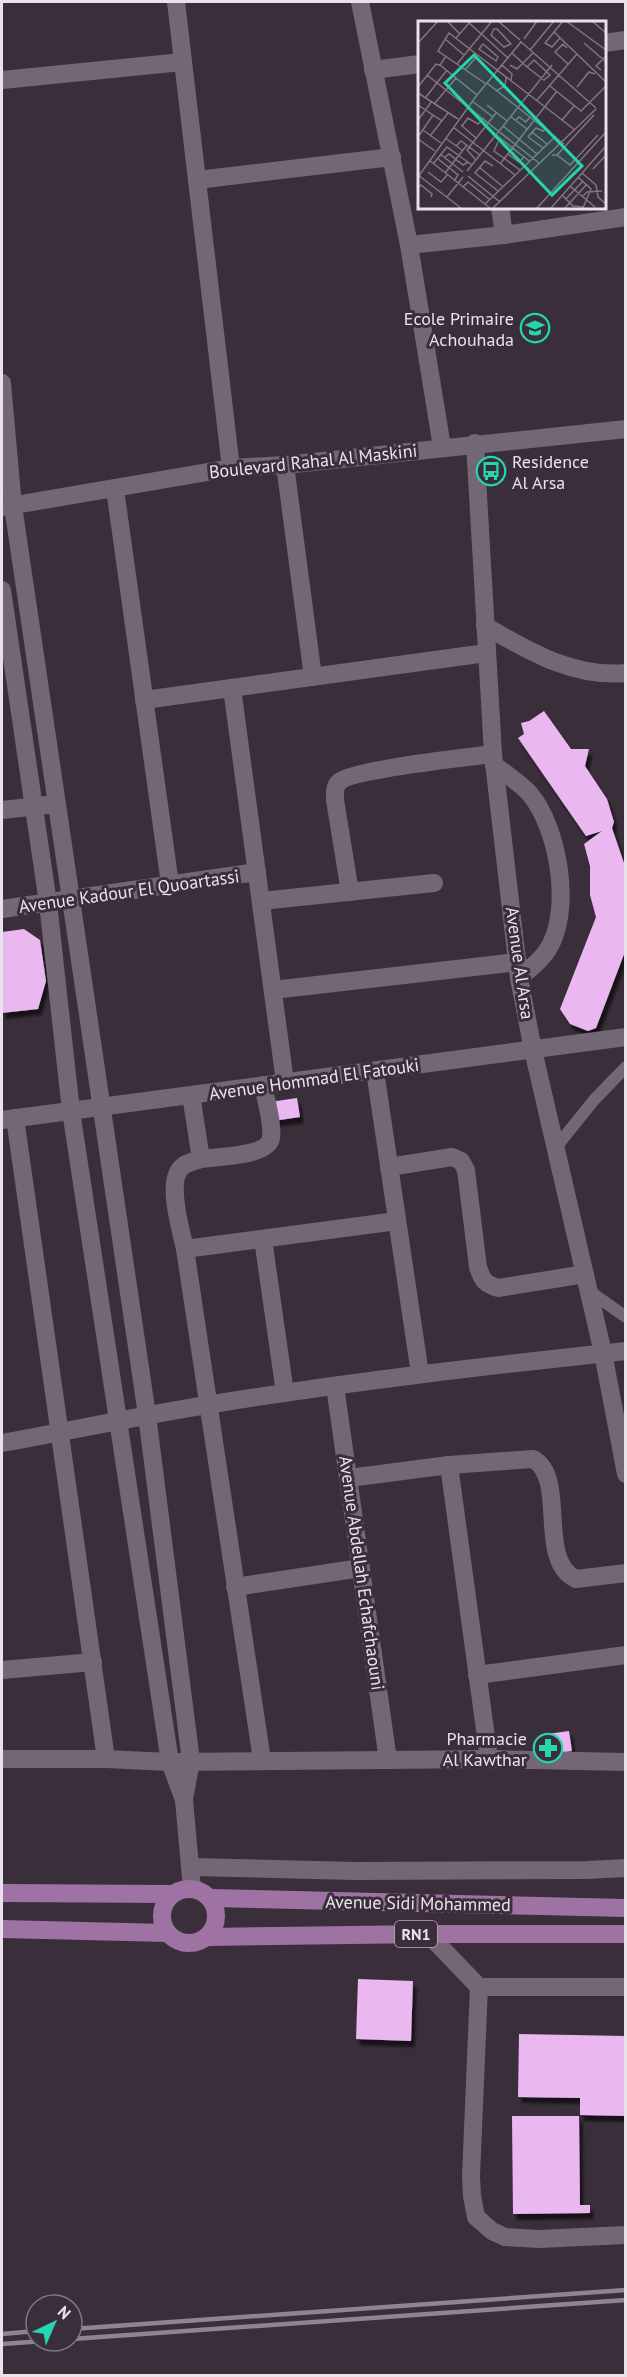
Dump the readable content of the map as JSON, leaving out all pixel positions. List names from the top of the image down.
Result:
{
  "streets": {
    "main road": ["Avenue Sidi Mohammed", "RN1"],
    "street": [
      "Boulevard Rahal Al Maskini",
      "Avenue Kadour El Quoartassi",
      "Avenue Al Arsa",
      "Avenue Hommad El Fatouki",
      "Avenue Abdellah Echafchaouni"
    ]
  },
  "crossings": [
    ["Boulevard Rahal Al Maskini", "Avenue Al Arsa"],
    ["Avenue Al Arsa", "Avenue Hommad El Fatouki"],
    ["Avenue Sidi Mohammed", "RN1"]
  ],
  "places": {
    "school or university": ["Ecole Primaire Achouhada"],
    "bus stop": ["Residence Al Arsa"],
    "pharmacy": ["Pharmacie Al Kawthar"]
  },
  "north": "top right"
}
